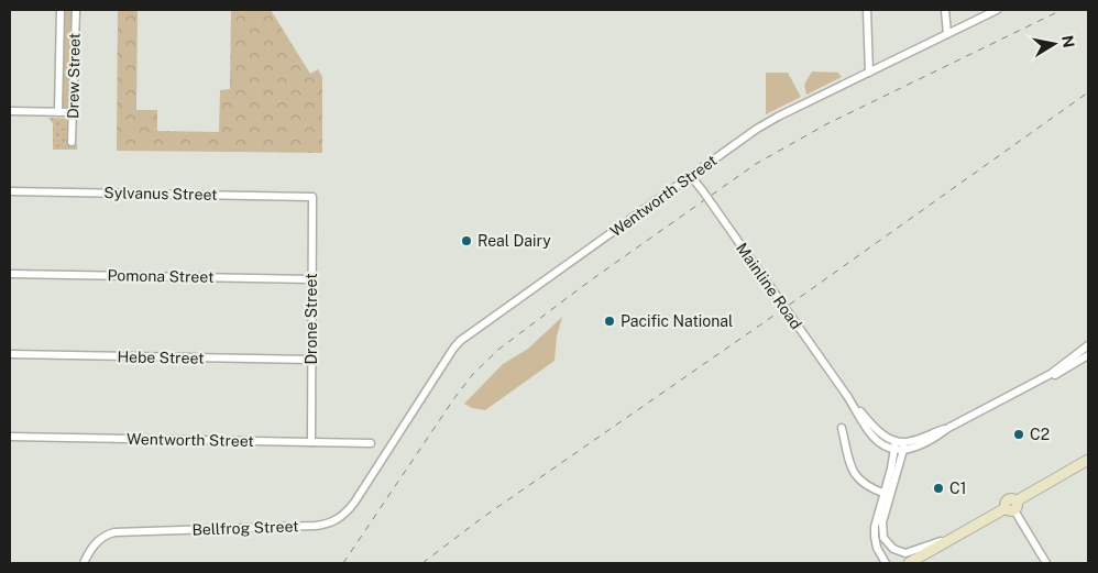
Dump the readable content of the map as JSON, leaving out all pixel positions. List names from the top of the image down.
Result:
{
  "streets": {
    "street": [
      "Drew Street",
      "Sylvanus Street",
      "Wentworth Street",
      "Pomona Street",
      "Mainline Road",
      "Drone Street",
      "Hebe Street",
      "Bellfrog Street"
    ]
  },
  "crossings": [
    ["Sylvanus Street", "Drone Street"],
    ["Wentworth Street", "Mainline Road"],
    ["Wentworth Street", "Drone Street"],
    ["Wentworth Street", "Bellfrog Street"],
    ["Pomona Street", "Drone Street"],
    ["Drone Street", "Hebe Street"]
  ],
  "places": [
    "Real Dairy",
    "Pacific National",
    "C2",
    "C1"
  ],
  "north": "right"
}
